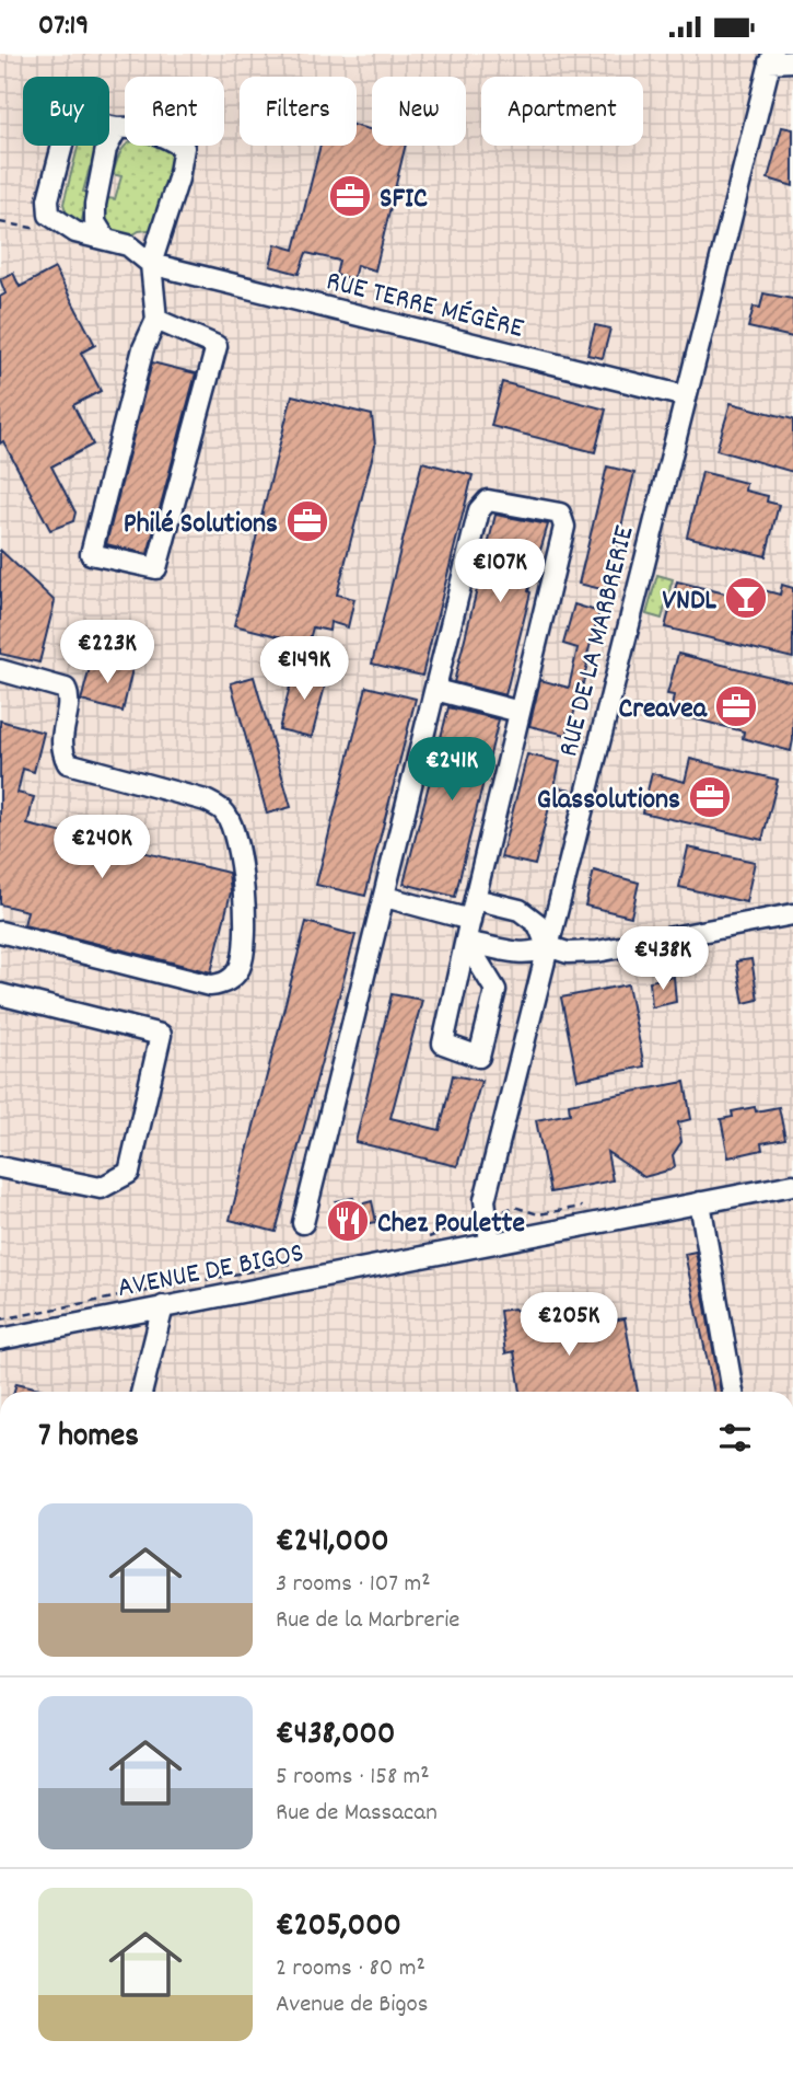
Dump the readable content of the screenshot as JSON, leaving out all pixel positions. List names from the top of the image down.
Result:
{
  "streets": {
    "street": ["RUE TERRE MÉGÈRE", "RUE DE LA MARBRERIE", "AVENUE DE BIGOS"]
  },
  "crossings": [
    ["RUE TERRE MÉGÈRE", "RUE DE LA MARBRERIE"],
    ["RUE DE LA MARBRERIE", "AVENUE DE BIGOS"]
  ],
  "places": {
    "office": [
      "SFIC",
      "Philé Solutions",
      "Creavea",
      "Glassolutions"
    ],
    "bar": ["VNDL"],
    "restaurant": ["Chez Poulette"]
  },
  "page": {
    "status": "07:19",
    "chip": [
      "Buy",
      "Rent",
      "Filters",
      "New",
      "Apartment"
    ],
    "price": [
      "€107K",
      "€223K",
      "€149K",
      "€241K",
      "€240K",
      "€438K",
      "€205K"
    ],
    "heading": "7 homes",
    "list": [
      {
        "name": "€241,000",
        "note": "3 rooms · 107 m² · Rue de la Marbrerie"
      },
      {
        "name": "€438,000",
        "note": "5 rooms · 158 m² · Rue de Massacan"
      },
      {
        "name": "€205,000",
        "note": "2 rooms · 80 m² · Avenue de Bigos"
      }
    ]
  }
}
